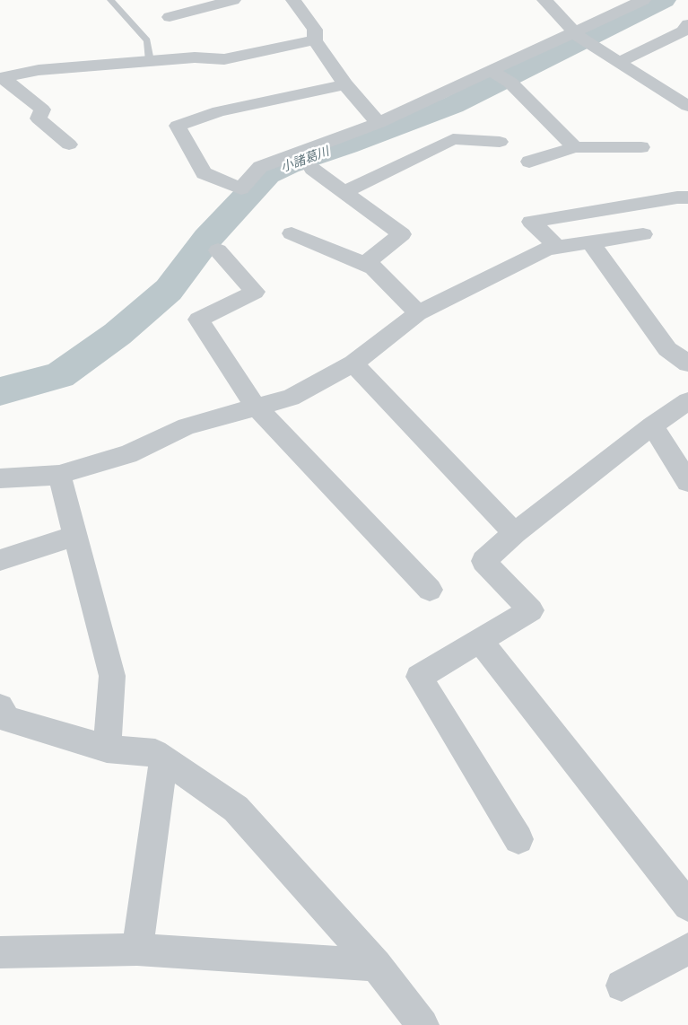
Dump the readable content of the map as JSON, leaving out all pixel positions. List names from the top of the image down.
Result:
{
  "water": ["小諸葛川"]
}
